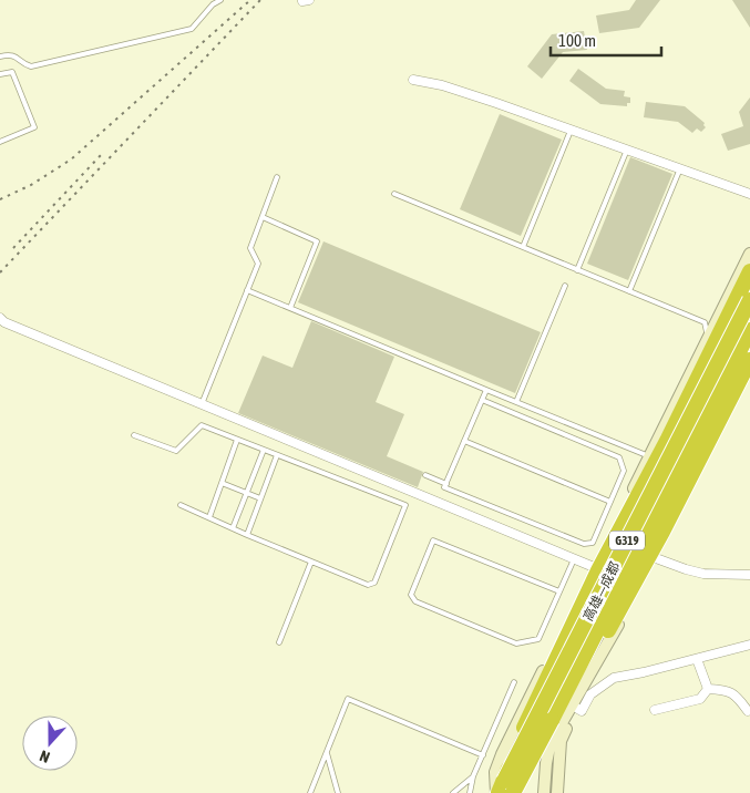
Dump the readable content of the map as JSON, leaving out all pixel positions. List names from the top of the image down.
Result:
{
  "streets": {
    "highway": ["G319", "高雄—成都"]
  },
  "scale_bar": "100 m",
  "north": "bottom"
}
